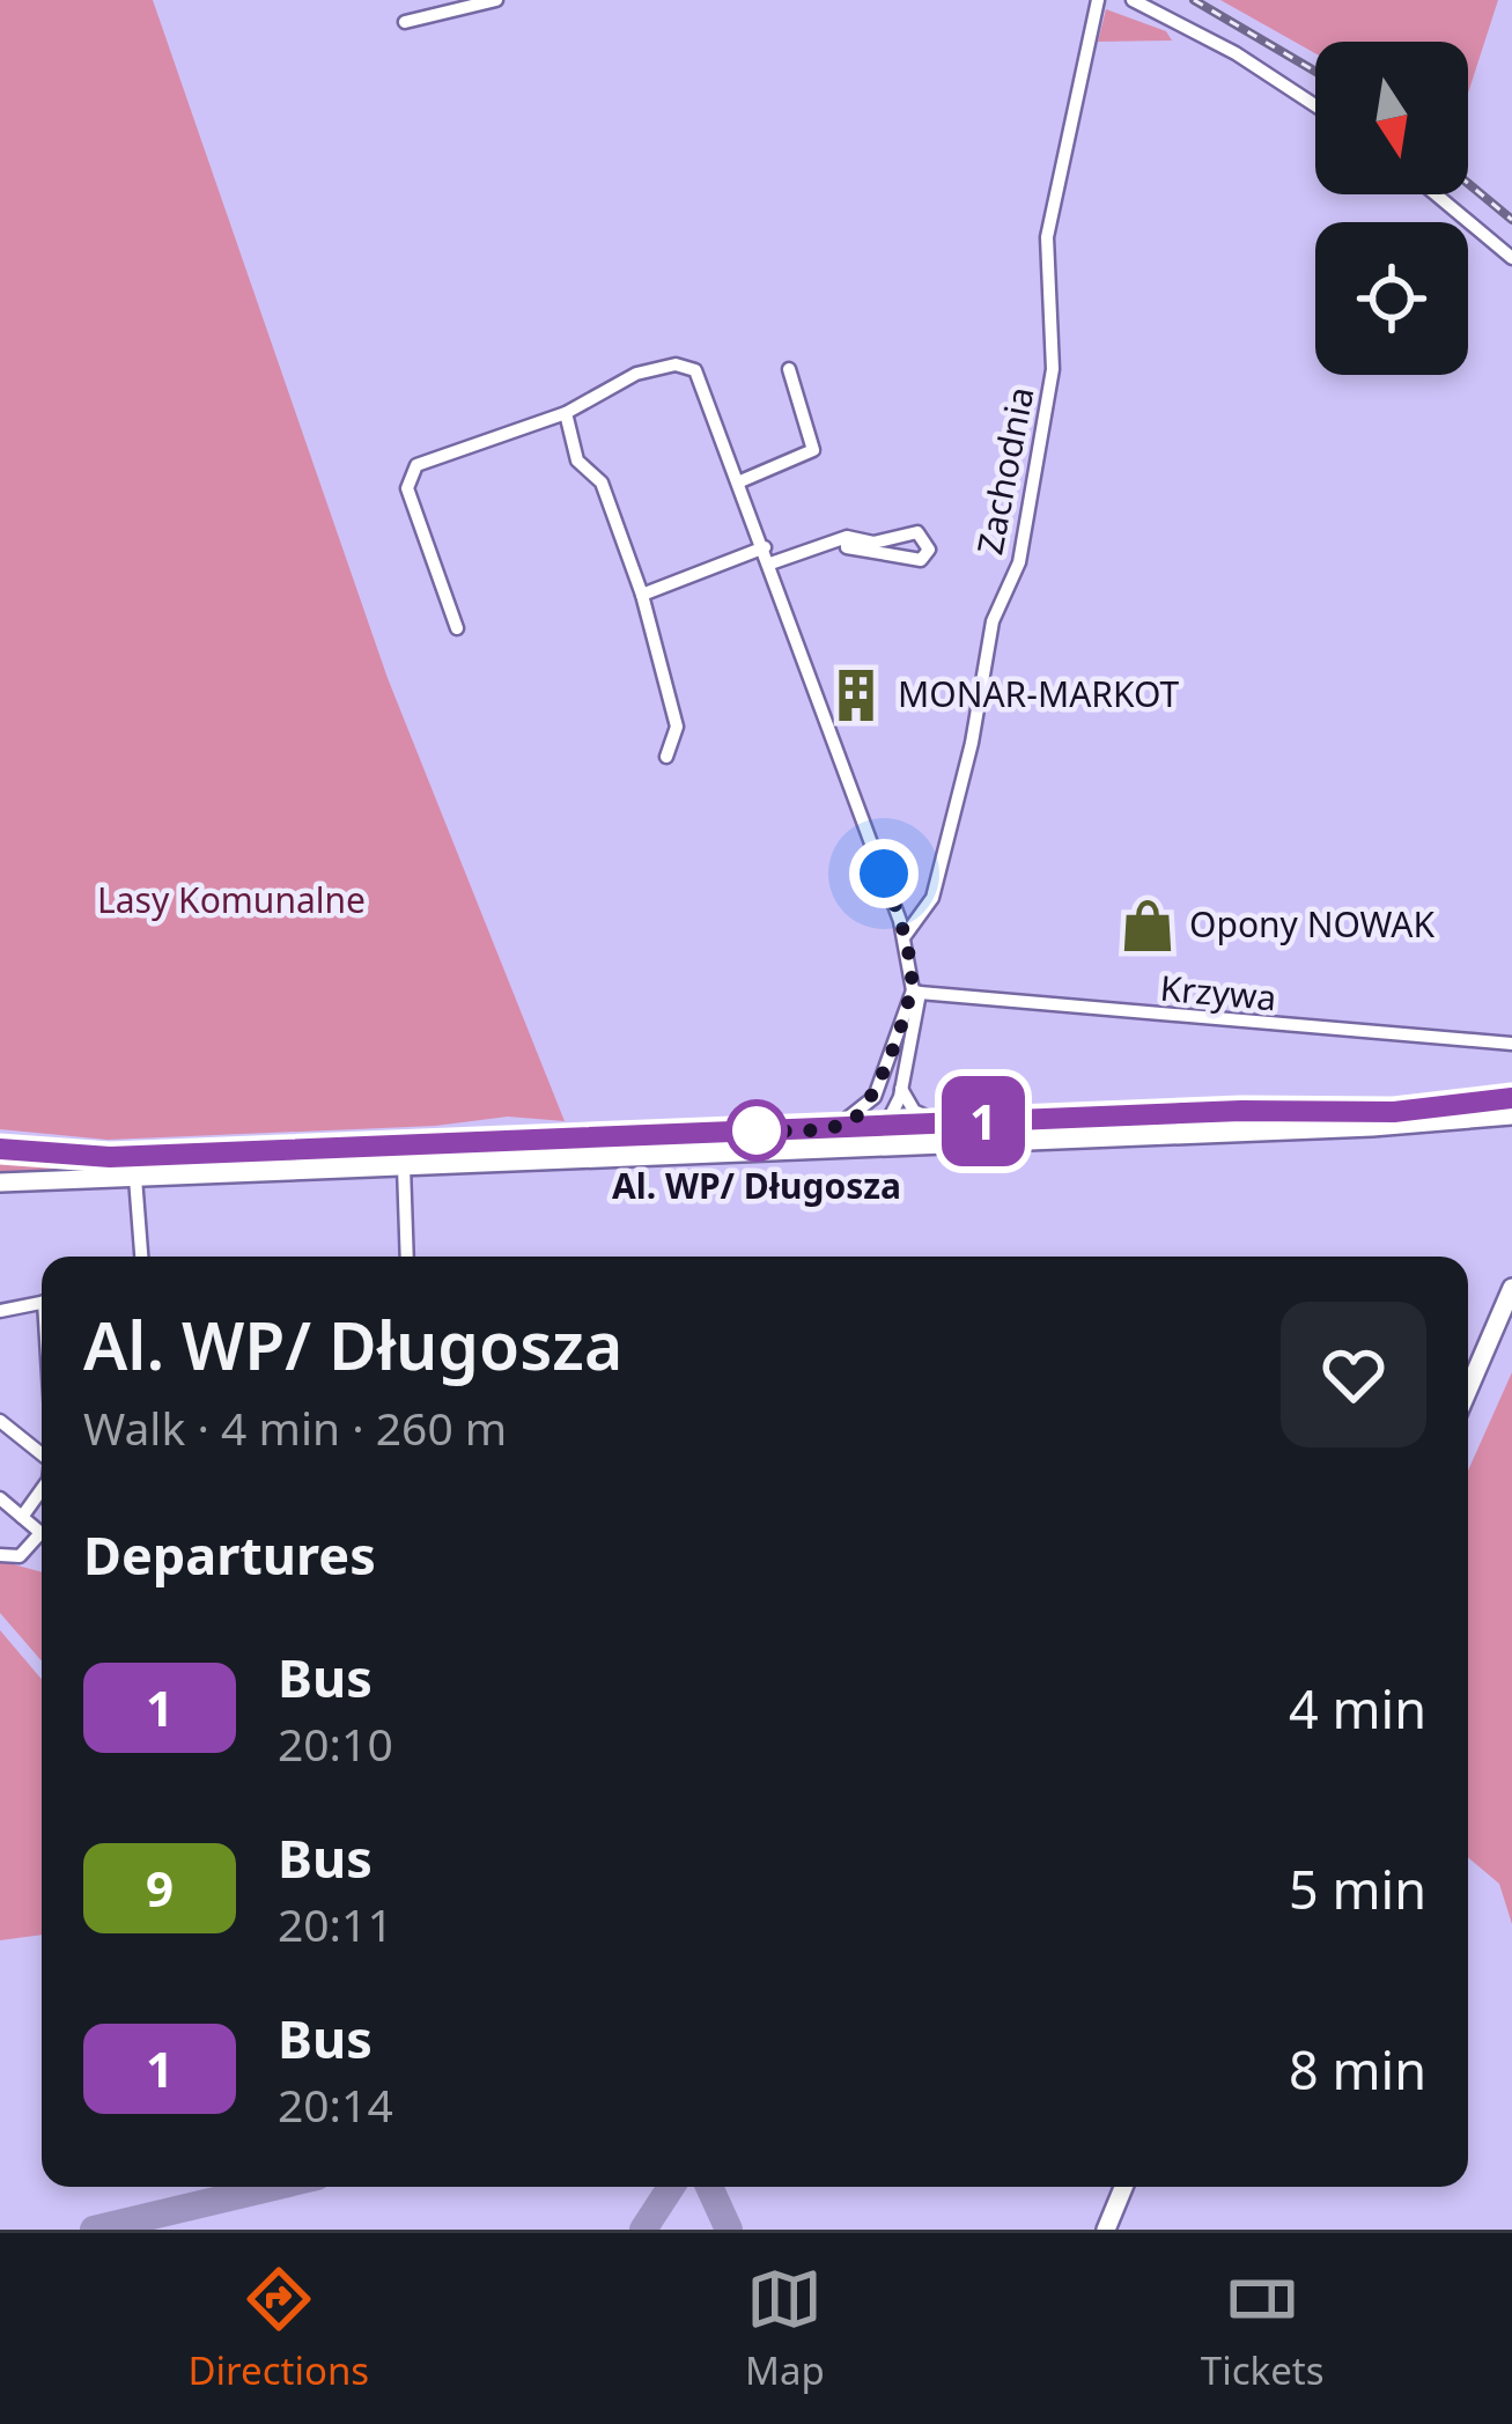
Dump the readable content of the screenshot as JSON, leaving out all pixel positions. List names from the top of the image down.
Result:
{
  "streets": {
    "street": ["Zachodnia", "Krzywa"]
  },
  "parks": ["Lasy Komunalne"],
  "places": {
    "building": ["MONAR-MARKOT"],
    "shop": ["Opony NOWAK"],
    "other": ["Al. WP/ Długosza"]
  },
  "lines": ["bus line 1"],
  "north": "bottom",
  "page": {
    "on_map": "1",
    "heading": [
      ["Al. WP/ Długosza", "Walk · 4 min · 260 m"],
      "Departures"
    ],
    "list": [
      {
        "mark": "1",
        "name": "Bus",
        "note": "20:10",
        "value": "4 min"
      },
      {
        "mark": "9",
        "name": "Bus",
        "note": "20:11",
        "value": "5 min"
      },
      {
        "mark": "1",
        "name": "Bus",
        "note": "20:14",
        "value": "8 min"
      }
    ],
    "tabs": ["Directions", "Map", "Tickets"]
  }
}
